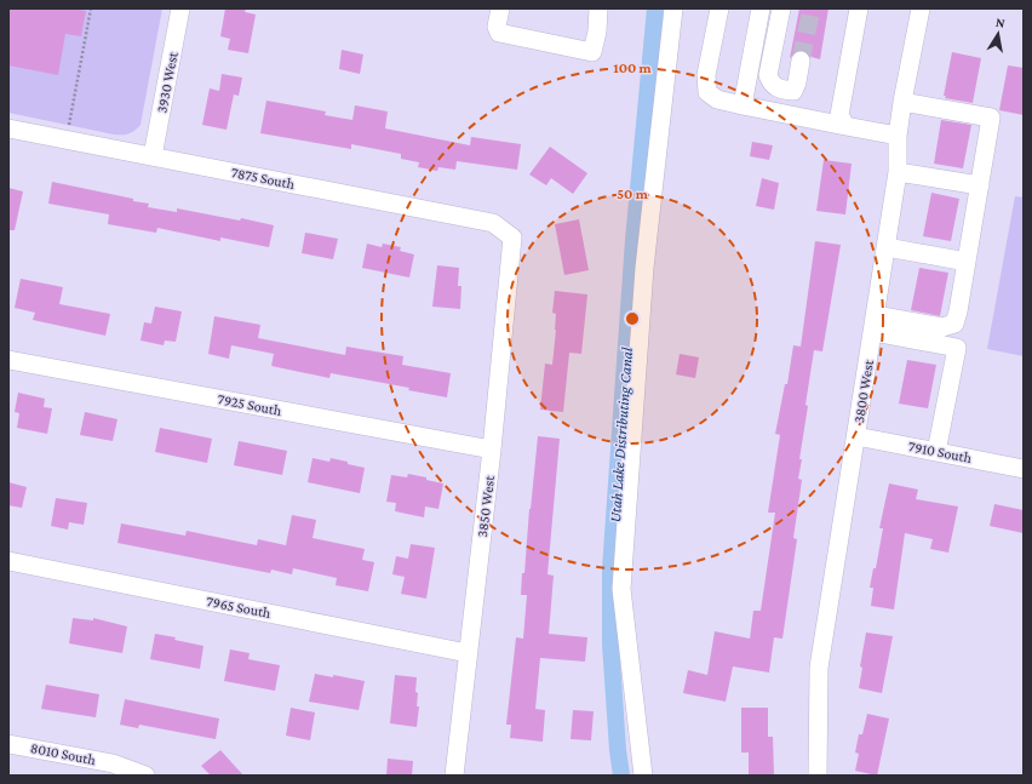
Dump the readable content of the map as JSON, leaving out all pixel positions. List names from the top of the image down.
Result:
{
  "streets": {
    "street": [
      "3930 West",
      "7875 South",
      "3800 West",
      "7925 South",
      "7910 South",
      "3850 West",
      "7965 South",
      "8010 South"
    ]
  },
  "crossings": [
    ["3930 West", "7875 South"],
    ["7875 South", "3850 West"],
    ["3800 West", "7910 South"],
    ["7925 South", "3850 West"],
    ["3850 West", "7965 South"]
  ],
  "water": ["Utah Lake Distributing Canal"],
  "north": "top",
  "rings": ["100 m", "50 m"]
}
